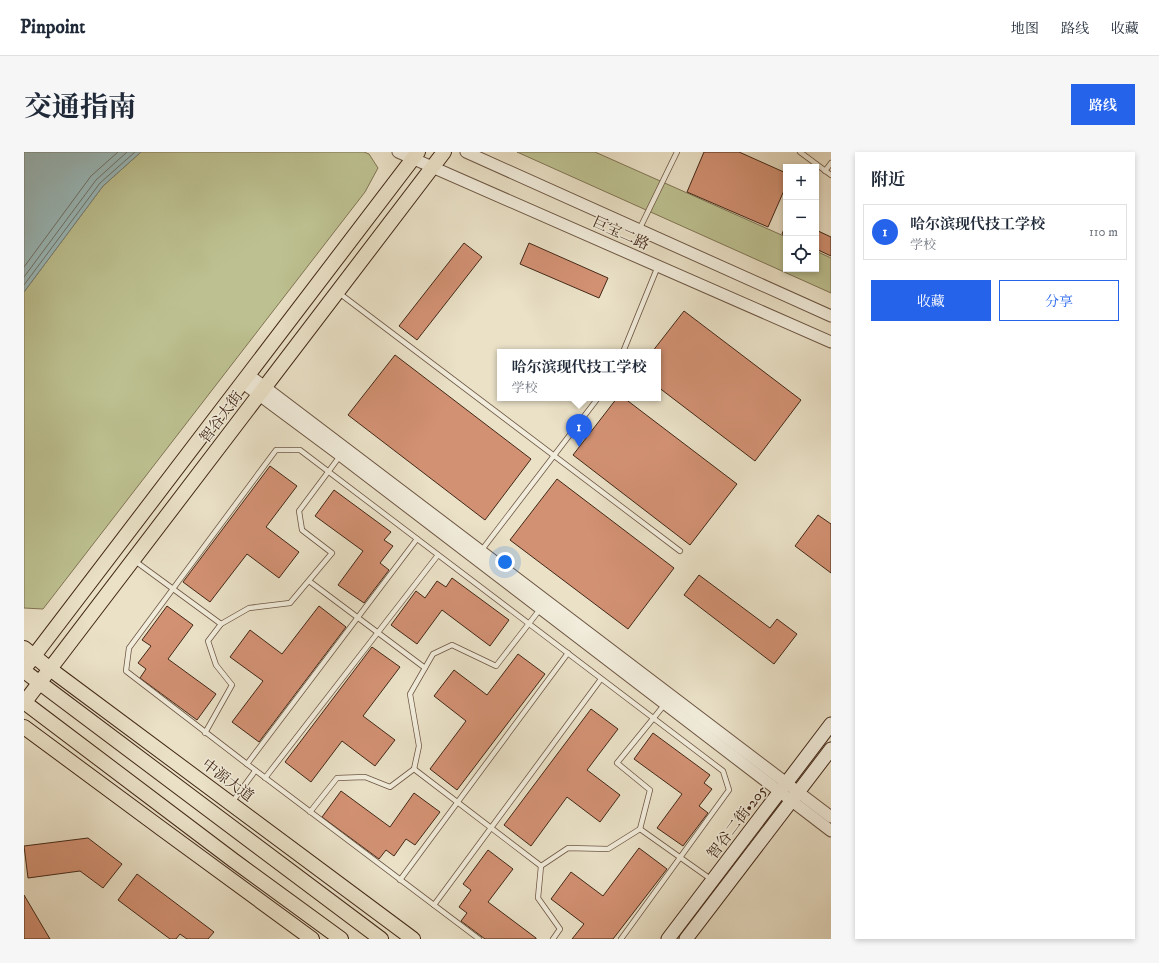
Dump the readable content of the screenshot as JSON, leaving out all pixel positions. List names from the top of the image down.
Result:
{
  "streets": {
    "main road": ["智谷大街", "中源大道", "智谷二街•205"],
    "street": ["巨宝二路"]
  },
  "crossings": [
    ["巨宝二路", "智谷大街"],
    ["智谷大街", "中源大道"]
  ],
  "page": {
    "header": "Pinpoint",
    "nav": ["地图", "路线", "收藏"],
    "title": "交通指南",
    "buttons": [
      "路线",
      ["收藏", "分享"]
    ],
    "heading": "附近",
    "map_buttons": ["+", "−"],
    "list": [
      {
        "mark": "1",
        "name": "哈尔滨现代技工学校",
        "note": "学校",
        "value": "110 m"
      }
    ],
    "popup": ["哈尔滨现代技工学校", "学校"],
    "pins": "1"
  }
}
